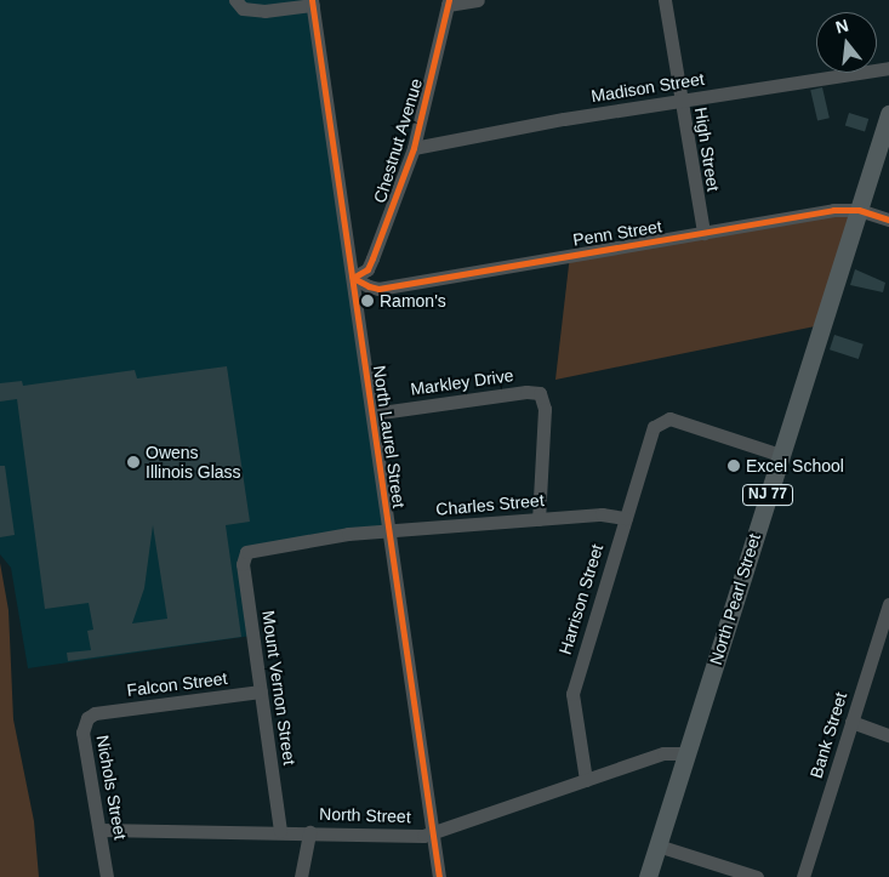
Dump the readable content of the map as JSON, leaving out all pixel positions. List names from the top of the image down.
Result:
{
  "streets": {
    "main road": ["NJ 77", "North Pearl Street"],
    "street": [
      "Madison Street",
      "Chestnut Avenue",
      "High Street",
      "Penn Street",
      "Markley Drive",
      "North Laurel Street",
      "Charles Street",
      "Harrison Street",
      "Falcon Street",
      "Mount Vernon Street",
      "Bank Street",
      "Nichols Street",
      "North Street"
    ]
  },
  "crossings": [
    ["Madison Street", "Chestnut Avenue"],
    ["Madison Street", "High Street"],
    ["Chestnut Avenue", "Penn Street"],
    ["Chestnut Avenue", "North Laurel Street"],
    ["High Street", "Penn Street"],
    ["Penn Street", "North Laurel Street"],
    ["Penn Street", "North Pearl Street"],
    ["Markley Drive", "North Laurel Street"],
    ["Markley Drive", "Charles Street"],
    ["North Laurel Street", "Charles Street"],
    ["North Laurel Street", "North Street"],
    ["Charles Street", "Harrison Street"],
    ["Charles Street", "Mount Vernon Street"],
    ["Harrison Street", "North Pearl Street"],
    ["Harrison Street", "North Street"],
    ["North Pearl Street", "North Street"],
    ["Falcon Street", "Mount Vernon Street"],
    ["Falcon Street", "Nichols Street"],
    ["Mount Vernon Street", "North Street"],
    ["Nichols Street", "North Street"]
  ],
  "places": ["Ramon's", "Owens Illinois Glass", "Excel School"],
  "north": "top"
}
